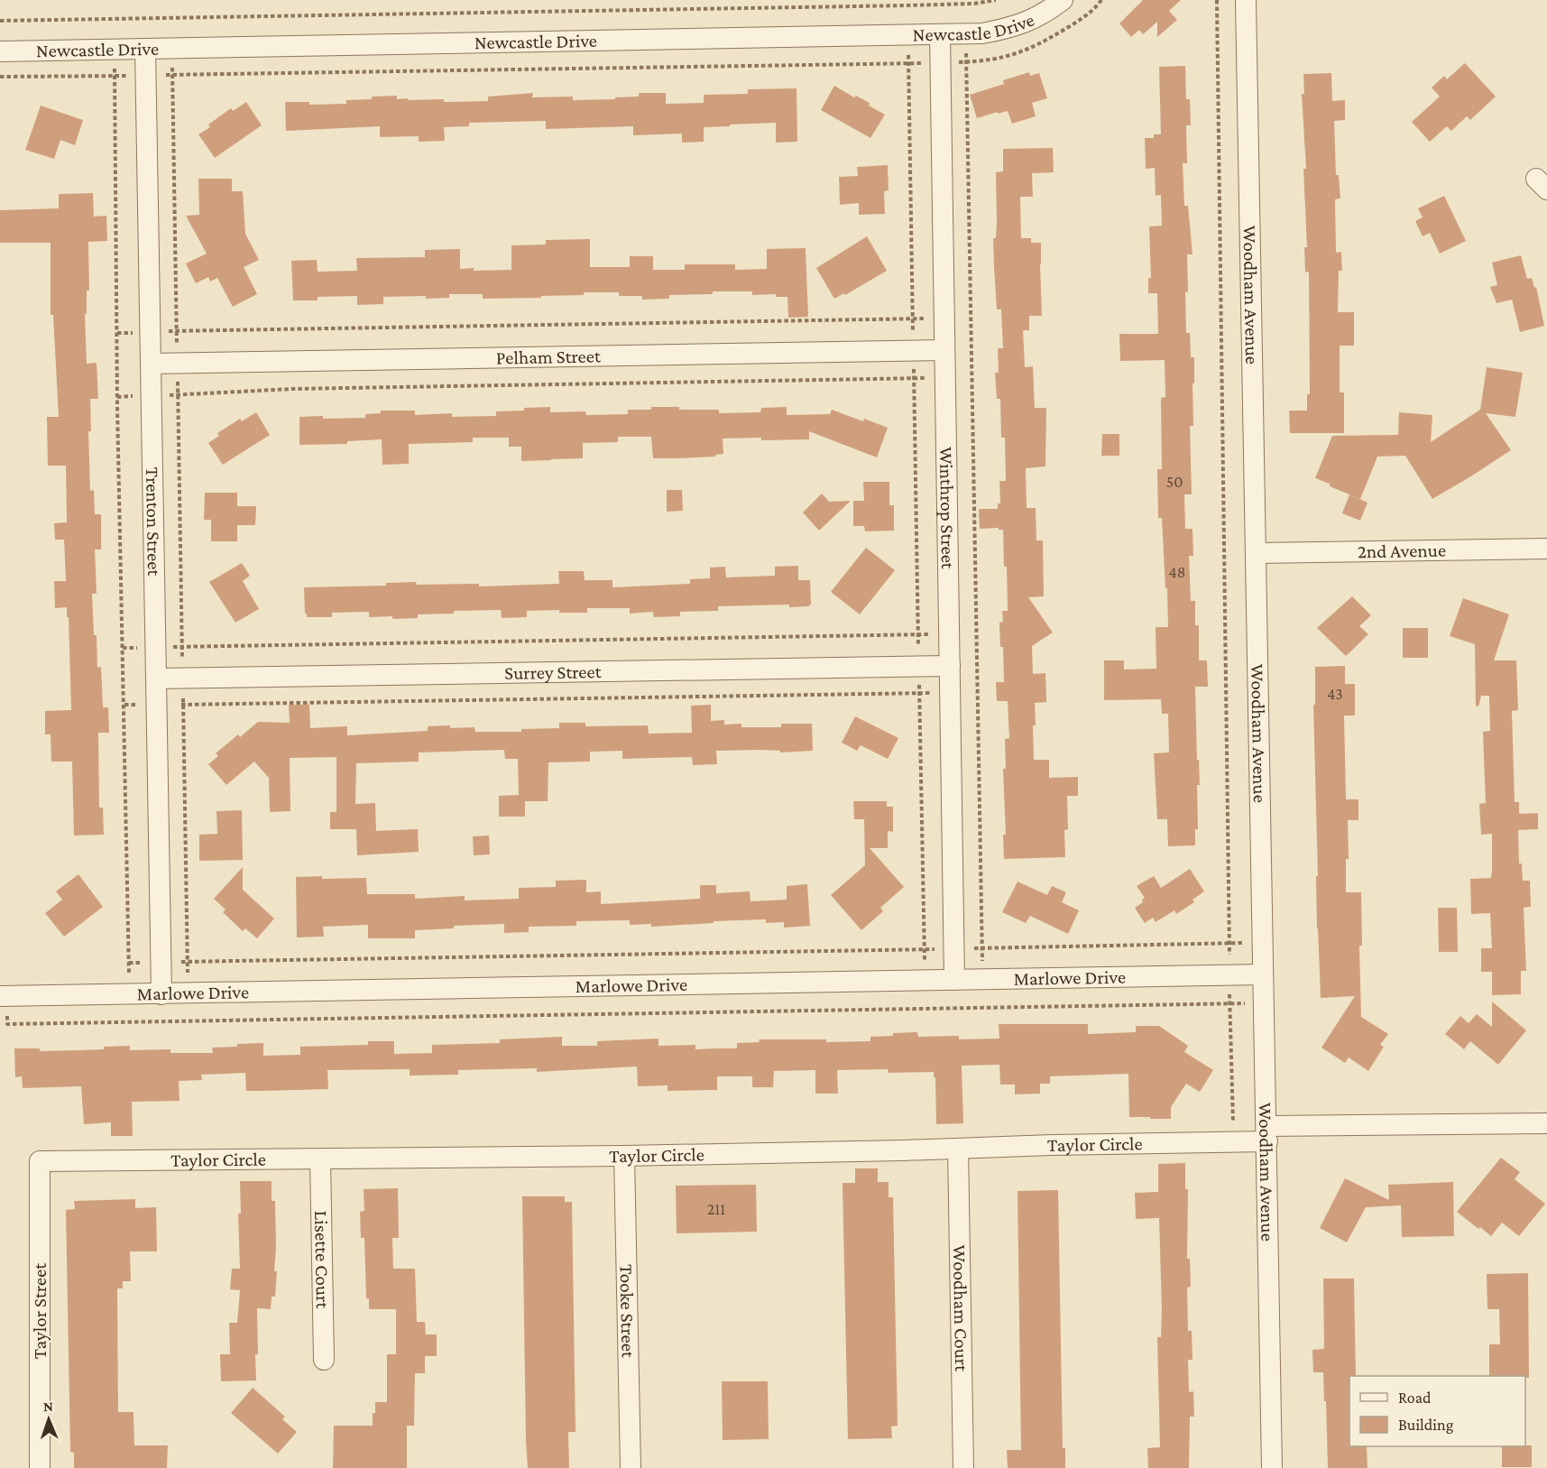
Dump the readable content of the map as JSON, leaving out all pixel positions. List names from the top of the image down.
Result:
{
  "streets": {
    "street": [
      "Newcastle Drive",
      "Woodham Avenue",
      "Pelham Street",
      "Winthrop Street",
      "Trenton Street",
      "2nd Avenue",
      "Surrey Street",
      "Marlowe Drive",
      "Taylor Circle",
      "Lisette Court",
      "Woodham Court",
      "Taylor Street",
      "Tooke Street"
    ]
  },
  "crossings": [
    ["Newcastle Drive", "Winthrop Street"],
    ["Newcastle Drive", "Trenton Street"],
    ["Woodham Avenue", "2nd Avenue"],
    ["Woodham Avenue", "Marlowe Drive"],
    ["Woodham Avenue", "Taylor Circle"],
    ["Pelham Street", "Winthrop Street"],
    ["Pelham Street", "Trenton Street"],
    ["Winthrop Street", "Surrey Street"],
    ["Winthrop Street", "Marlowe Drive"],
    ["Trenton Street", "Surrey Street"],
    ["Trenton Street", "Marlowe Drive"],
    ["Taylor Circle", "Lisette Court"],
    ["Taylor Circle", "Woodham Court"],
    ["Taylor Circle", "Taylor Street"],
    ["Taylor Circle", "Tooke Street"]
  ],
  "house_numbers": [
    "50",
    "48",
    "43",
    "211"
  ],
  "legend": ["Road", "Building"],
  "north": "top"
}
